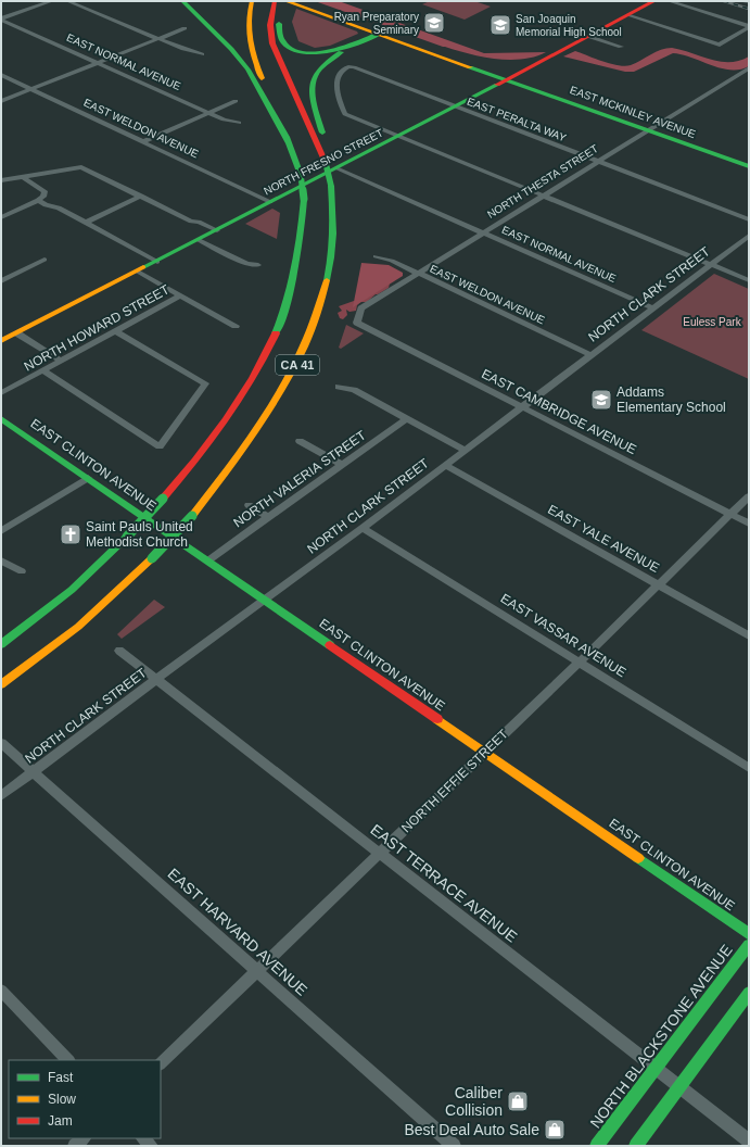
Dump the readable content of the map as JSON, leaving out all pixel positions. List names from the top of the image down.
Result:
{
  "streets": {
    "main road": [
      "EAST MCKINLEY AVENUE",
      "NORTH FRESNO STREET",
      "CA 41",
      "EAST CLINTON AVENUE",
      "NORTH BLACKSTONE AVENUE"
    ],
    "street": [
      "EAST NORMAL AVENUE",
      "EAST PERALTA WAY",
      "EAST WELDON AVENUE",
      "NORTH THESTA STREET",
      "NORTH CLARK STREET",
      "NORTH HOWARD STREET",
      "EAST CAMBRIDGE AVENUE",
      "NORTH VALERIA STREET",
      "EAST YALE AVENUE",
      "EAST VASSAR AVENUE",
      "NORTH EFFIE STREET",
      "EAST TERRACE AVENUE",
      "EAST HARVARD AVENUE"
    ]
  },
  "crossings": [
    ["EAST NORMAL AVENUE", "NORTH FRESNO STREET"],
    ["EAST NORMAL AVENUE", "NORTH THESTA STREET"],
    ["EAST NORMAL AVENUE", "NORTH CLARK STREET"],
    ["EAST MCKINLEY AVENUE", "NORTH FRESNO STREET"],
    ["EAST MCKINLEY AVENUE", "NORTH THESTA STREET"],
    ["EAST PERALTA WAY", "NORTH FRESNO STREET"],
    ["EAST PERALTA WAY", "NORTH THESTA STREET"],
    ["EAST WELDON AVENUE", "NORTH FRESNO STREET"],
    ["EAST WELDON AVENUE", "NORTH THESTA STREET"],
    ["EAST WELDON AVENUE", "NORTH CLARK STREET"],
    ["NORTH THESTA STREET", "EAST CAMBRIDGE AVENUE"],
    ["NORTH CLARK STREET", "EAST CAMBRIDGE AVENUE"],
    ["NORTH CLARK STREET", "EAST CLINTON AVENUE"],
    ["NORTH CLARK STREET", "EAST YALE AVENUE"],
    ["NORTH CLARK STREET", "EAST VASSAR AVENUE"],
    ["NORTH CLARK STREET", "EAST TERRACE AVENUE"],
    ["NORTH CLARK STREET", "EAST HARVARD AVENUE"],
    ["EAST CAMBRIDGE AVENUE", "NORTH EFFIE STREET"],
    ["EAST CLINTON AVENUE", "NORTH VALERIA STREET"],
    ["EAST CLINTON AVENUE", "NORTH EFFIE STREET"],
    ["EAST YALE AVENUE", "NORTH EFFIE STREET"],
    ["EAST VASSAR AVENUE", "NORTH EFFIE STREET"],
    ["NORTH EFFIE STREET", "EAST TERRACE AVENUE"],
    ["NORTH EFFIE STREET", "EAST HARVARD AVENUE"],
    ["EAST TERRACE AVENUE", "NORTH BLACKSTONE AVENUE"]
  ],
  "parks": ["Euless Park"],
  "places": {
    "school or university": ["Ryan Preparatory Seminary", "San Joaquin Memorial High School", "Addams Elementary School"],
    "church": ["Saint Pauls United Methodist Church"],
    "shop": ["Caliber Collision", "Best Deal Auto Sale"]
  },
  "legend": ["Fast", "Slow", "Jam"]
}
